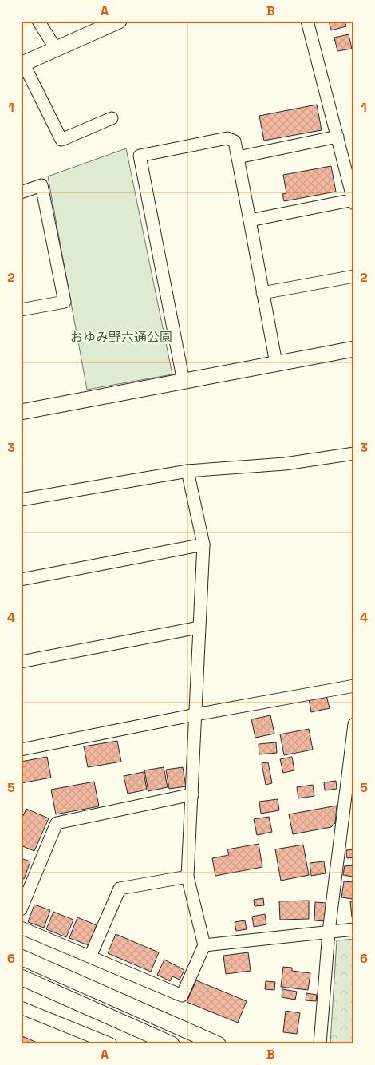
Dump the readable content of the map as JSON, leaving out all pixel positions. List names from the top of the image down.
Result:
{
  "parks": ["おゆみ野六通公園"],
  "grid": {
    "columns": ["A", "B"],
    "rows": [
      "1",
      "2",
      "3",
      "4",
      "5",
      "6"
    ]
  }
}
